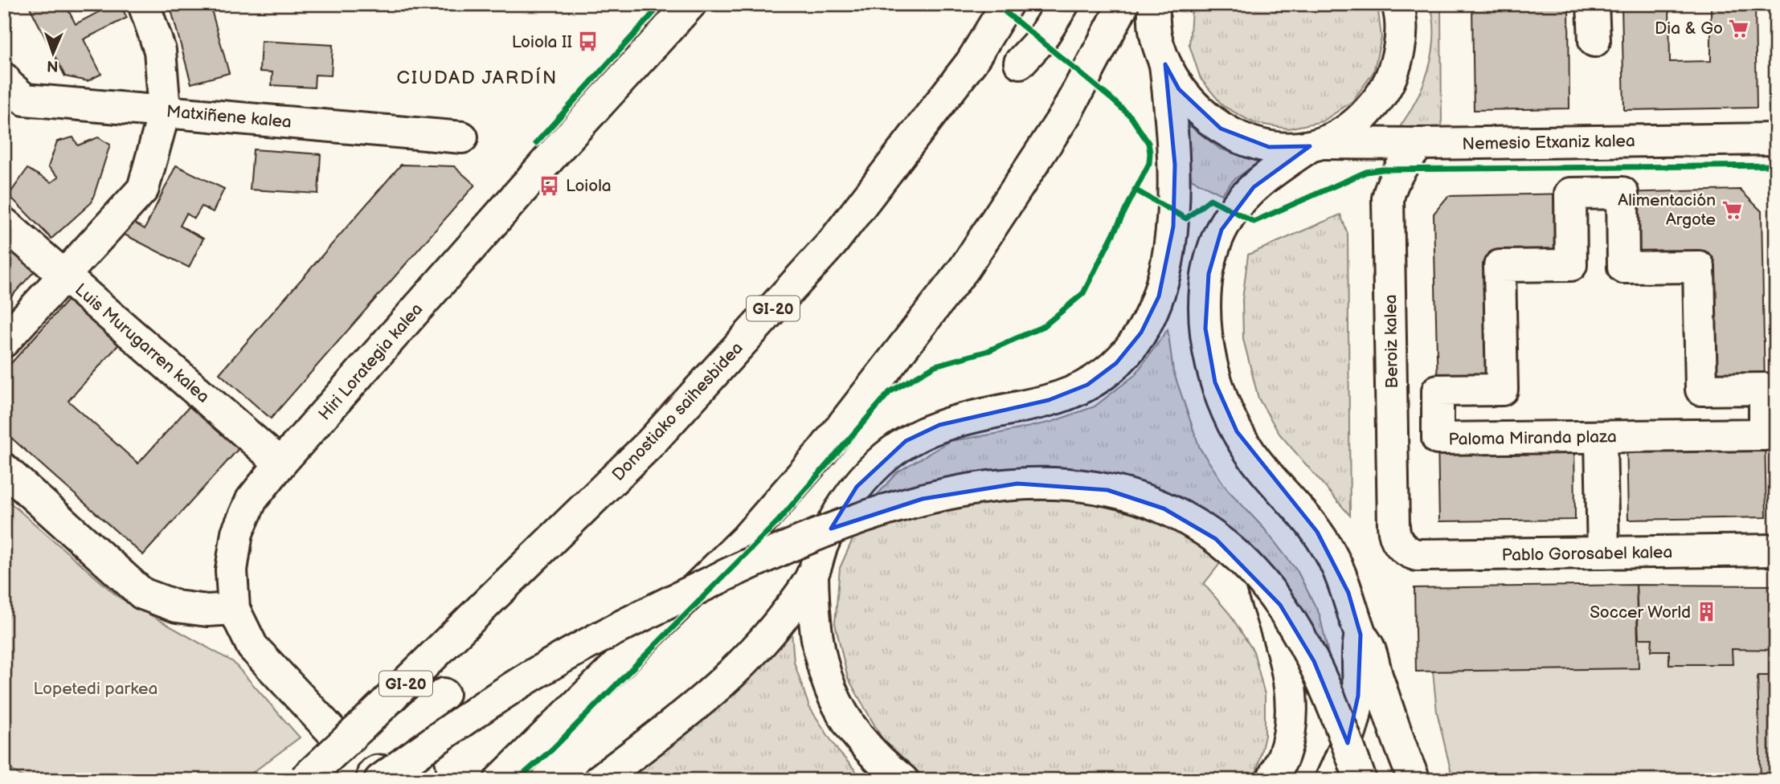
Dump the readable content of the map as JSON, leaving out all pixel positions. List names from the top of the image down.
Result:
{
  "streets": {
    "main road": [
      "Matxiñene kalea",
      "Nemesio Etxaniz kalea",
      "GI-20",
      "Beroiz kalea",
      "Luis Murugarren kalea",
      "Hiri Lorategia kalea",
      "Donostiako saihesbidea",
      "Paloma Miranda plaza",
      "Pablo Gorosabel kalea"
    ]
  },
  "crossings": [
    ["Nemesio Etxaniz kalea", "Beroiz kalea"],
    ["Beroiz kalea", "Pablo Gorosabel kalea"],
    ["Luis Murugarren kalea", "Hiri Lorategia kalea"]
  ],
  "districts": ["CIUDAD JARDÍN"],
  "parks": ["Lopetedi parkea"],
  "places": {
    "supermarket": ["Dia & Go", "Alimentación Argote"],
    "bus stop": ["Loiola II", "Loiola"],
    "building": ["Soccer World"]
  },
  "north": "bottom"
}
